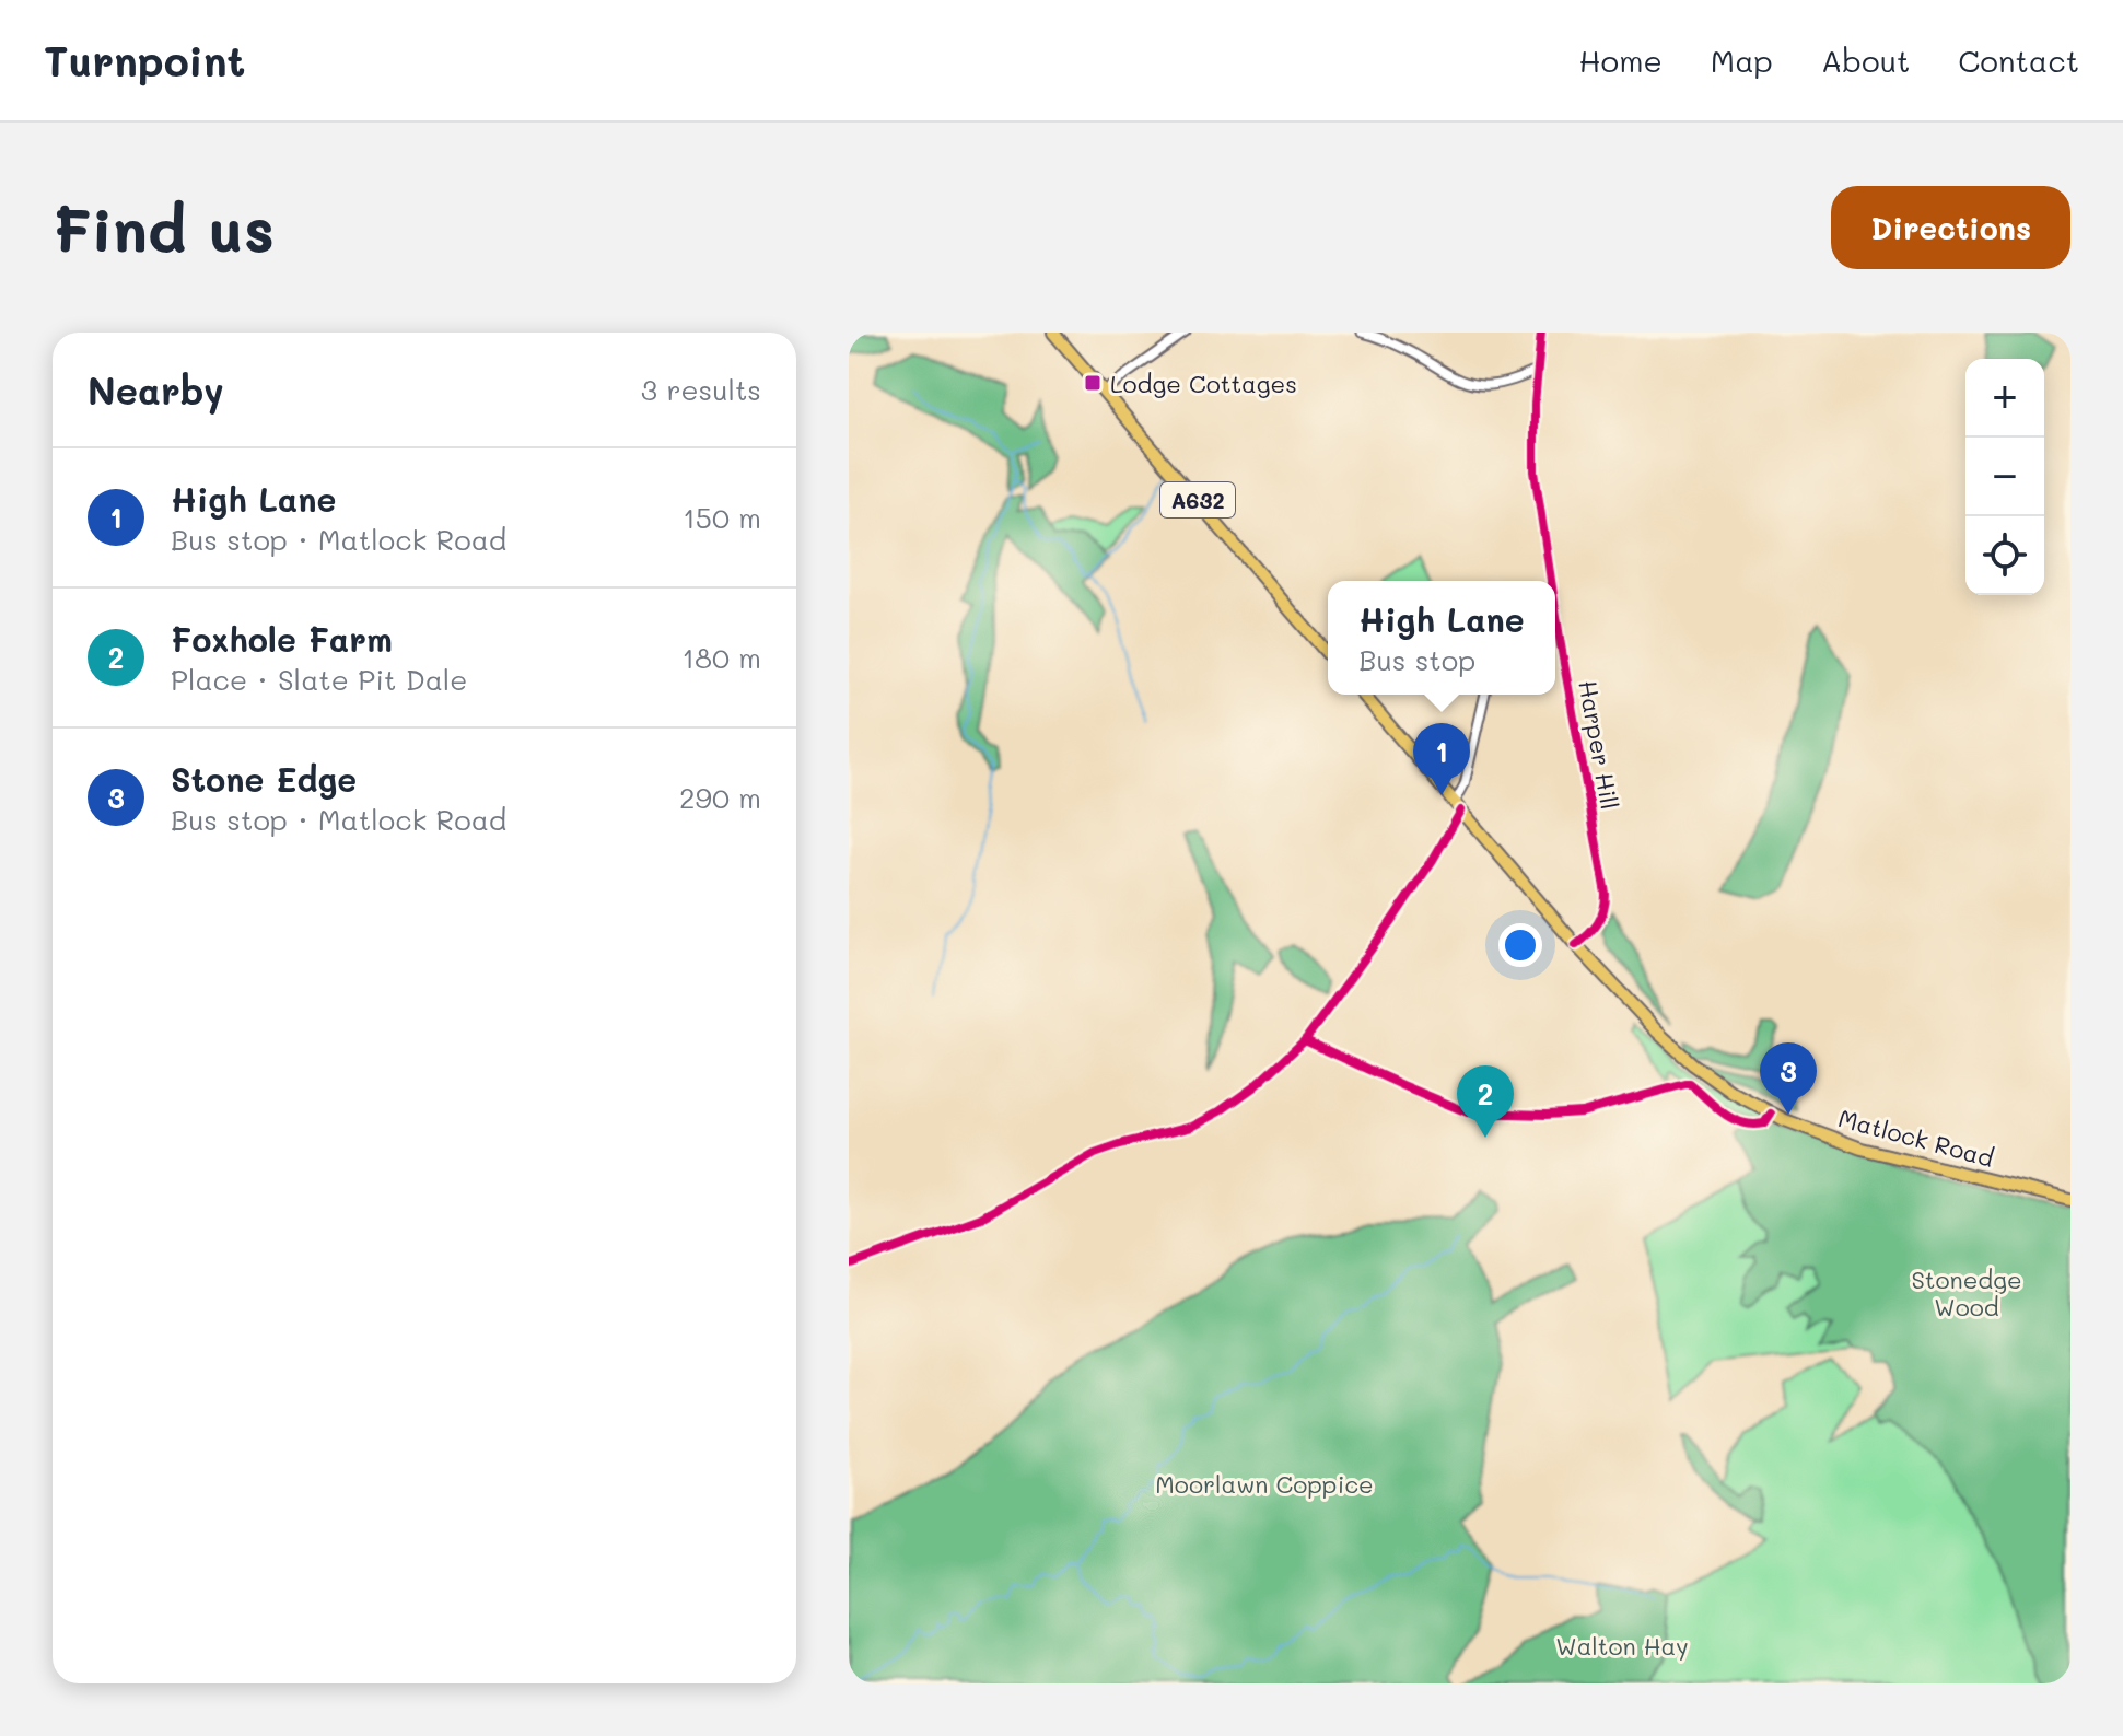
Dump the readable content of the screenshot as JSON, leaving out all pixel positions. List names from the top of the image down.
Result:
{
  "streets": {
    "main road": ["A632", "Matlock Road"],
    "street": ["Harper Hill"]
  },
  "crossings": [
    ["Harper Hill", "Matlock Road"]
  ],
  "parks": ["Stonedge Wood", "Moorlawn Coppice", "Walton Hay"],
  "places": {
    "transit": ["Lodge Cottages"]
  },
  "page": {
    "header": "Turnpoint",
    "nav": [
      "Home",
      "Map",
      "About",
      "Contact"
    ],
    "buttons": "Directions",
    "title": "Find us",
    "heading": ["Nearby", "3 results"],
    "map_buttons": ["+", "−"],
    "list": [
      {
        "mark": "1",
        "name": "High Lane",
        "note": "Bus stop · Matlock Road",
        "value": "150 m"
      },
      {
        "mark": "2",
        "name": "Foxhole Farm",
        "note": "Place · Slate Pit Dale",
        "value": "180 m"
      },
      {
        "mark": "3",
        "name": "Stone Edge",
        "note": "Bus stop · Matlock Road",
        "value": "290 m"
      }
    ],
    "popup": ["High Lane", "Bus stop"],
    "pins": ["1", "3", "2"]
  }
}
